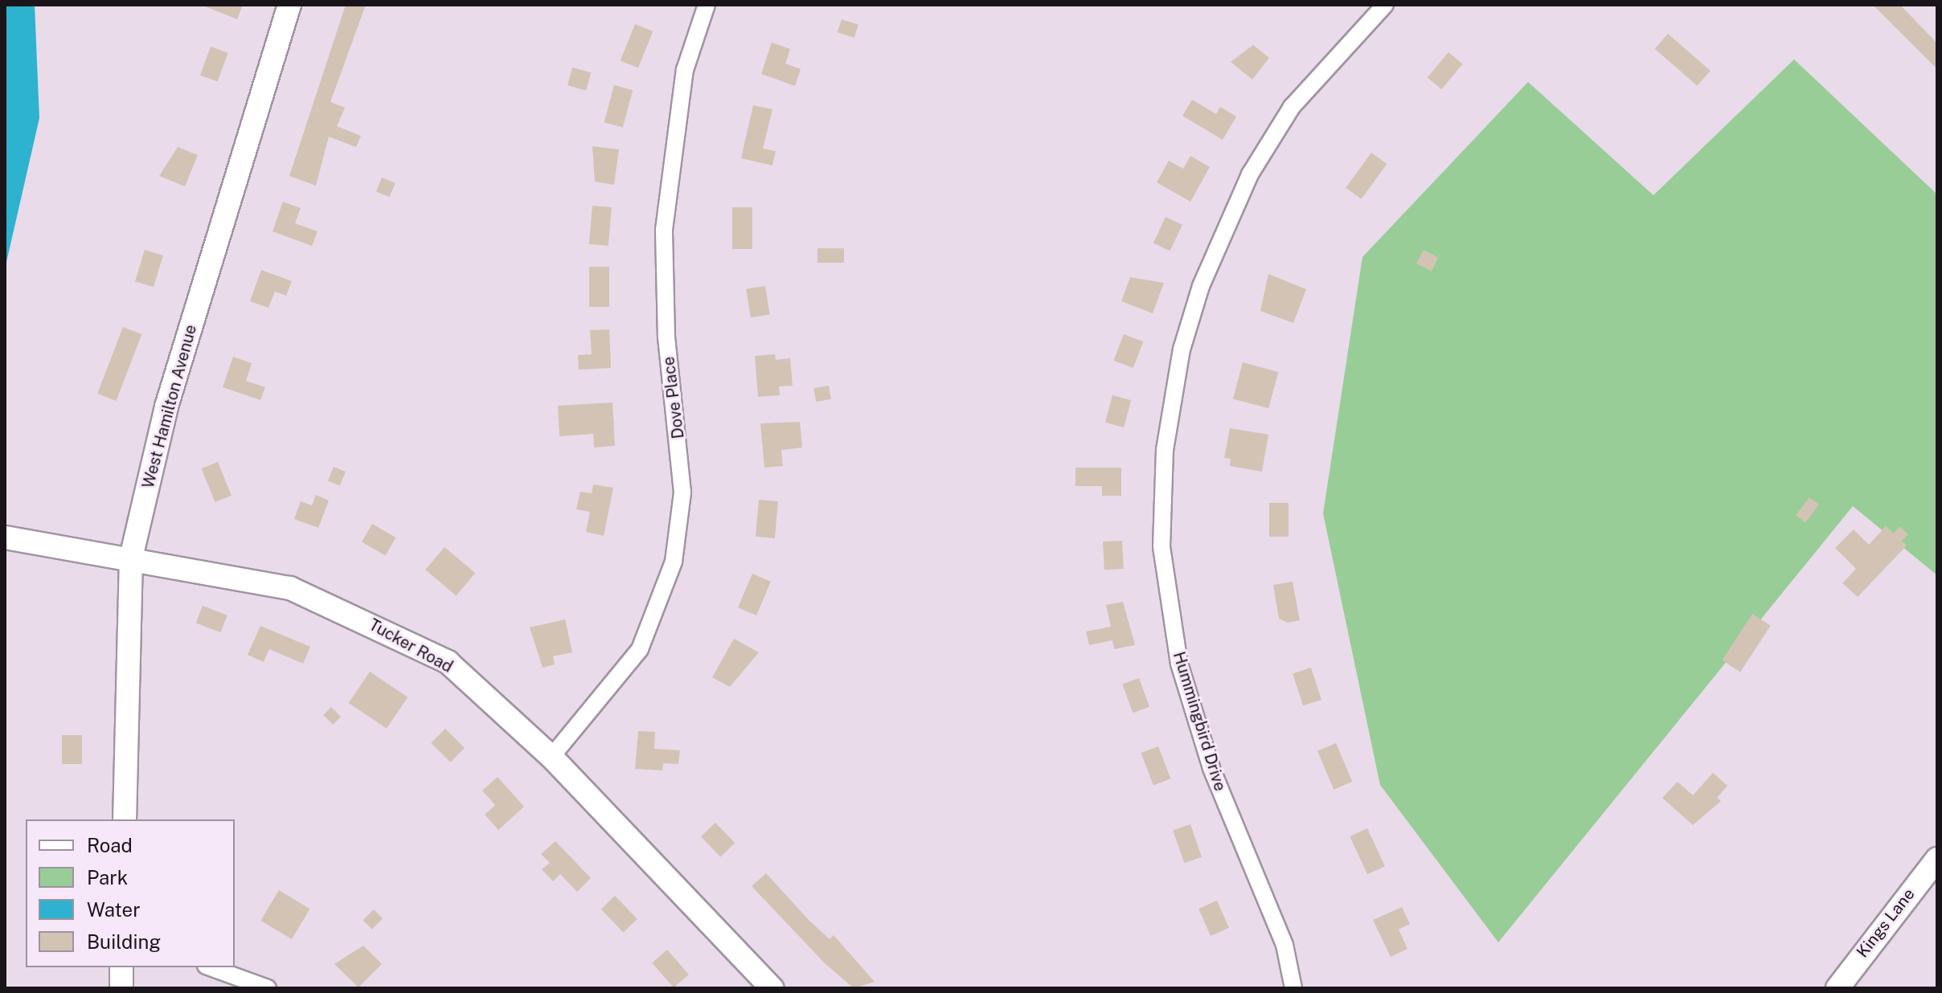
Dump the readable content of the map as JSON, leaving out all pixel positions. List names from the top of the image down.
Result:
{
  "streets": {
    "street": [
      "Dove Place",
      "West Hamilton Avenue",
      "Tucker Road",
      "Hummingbird Drive",
      "Kings Lane"
    ]
  },
  "crossings": [
    ["Dove Place", "Tucker Road"],
    ["West Hamilton Avenue", "Tucker Road"]
  ],
  "legend": [
    "Road",
    "Park",
    "Water",
    "Building"
  ]
}
